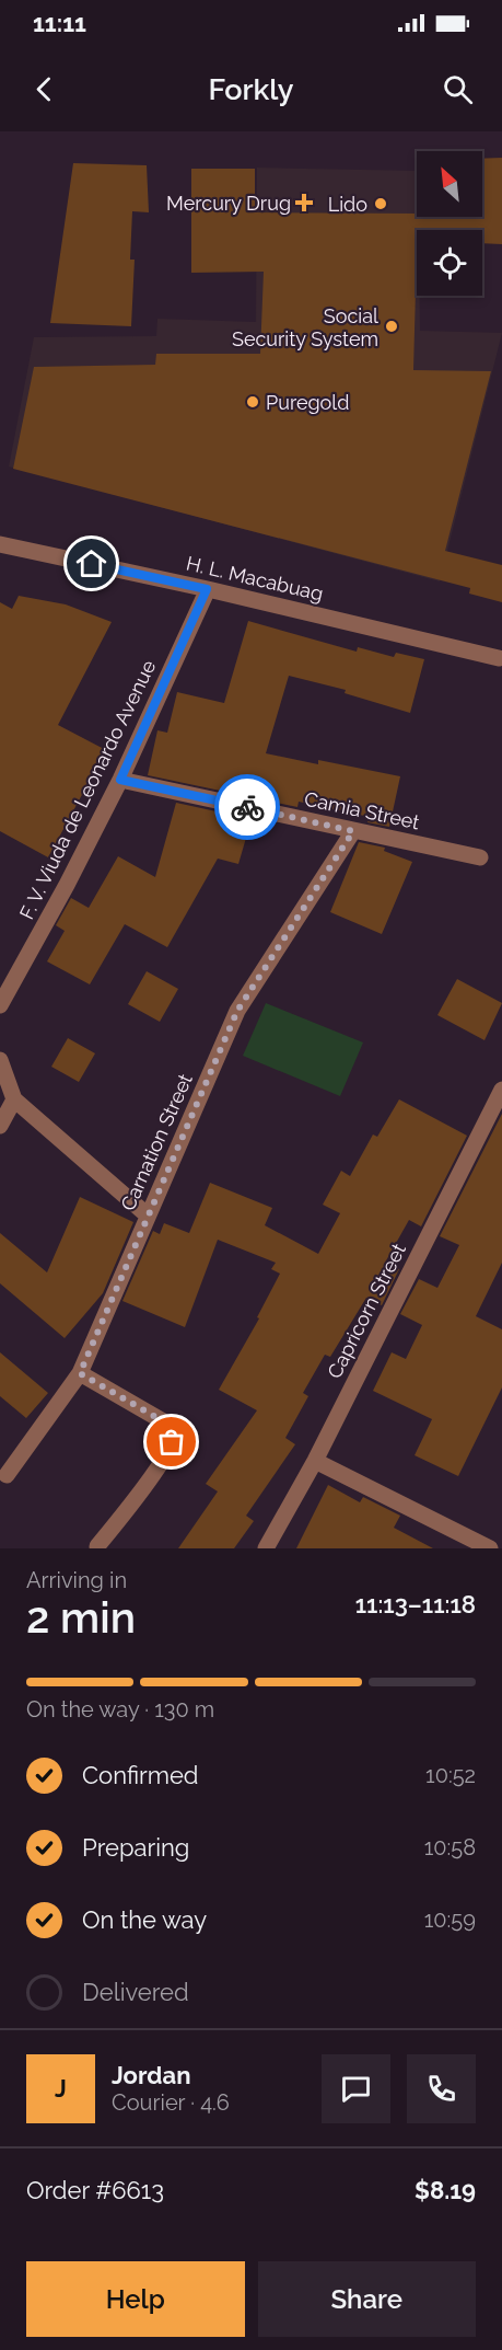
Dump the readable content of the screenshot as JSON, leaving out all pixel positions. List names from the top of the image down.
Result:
{
  "streets": {
    "street": [
      "H. L. Macabuag",
      "F. V. Viuda de Leonardo Avenue",
      "Camia Street",
      "Carnation Street",
      "Capricorn Street"
    ]
  },
  "crossings": [
    ["H. L. Macabuag", "F. V. Viuda de Leonardo Avenue"],
    ["F. V. Viuda de Leonardo Avenue", "Camia Street"],
    ["Camia Street", "Carnation Street"]
  ],
  "places": {
    "health": ["Mercury Drug"],
    "other": ["Lido", "Social Security System", "Puregold"]
  },
  "north": "top left",
  "page": {
    "status": "11:11",
    "header": "Forkly",
    "heading": ["2 min", "Arriving in", "11:13–11:18"],
    "panel": [
      "Jordan",
      "Courier · 4.6",
      "Order #6613",
      "$8.19"
    ],
    "bar": "On the way · 130 m",
    "list": [
      ["Confirmed", "10:52"],
      ["Preparing", "10:58"],
      ["On the way", "10:59"],
      "Delivered"
    ],
    "round": "J",
    "buttons": ["Help", "Share"]
  }
}
